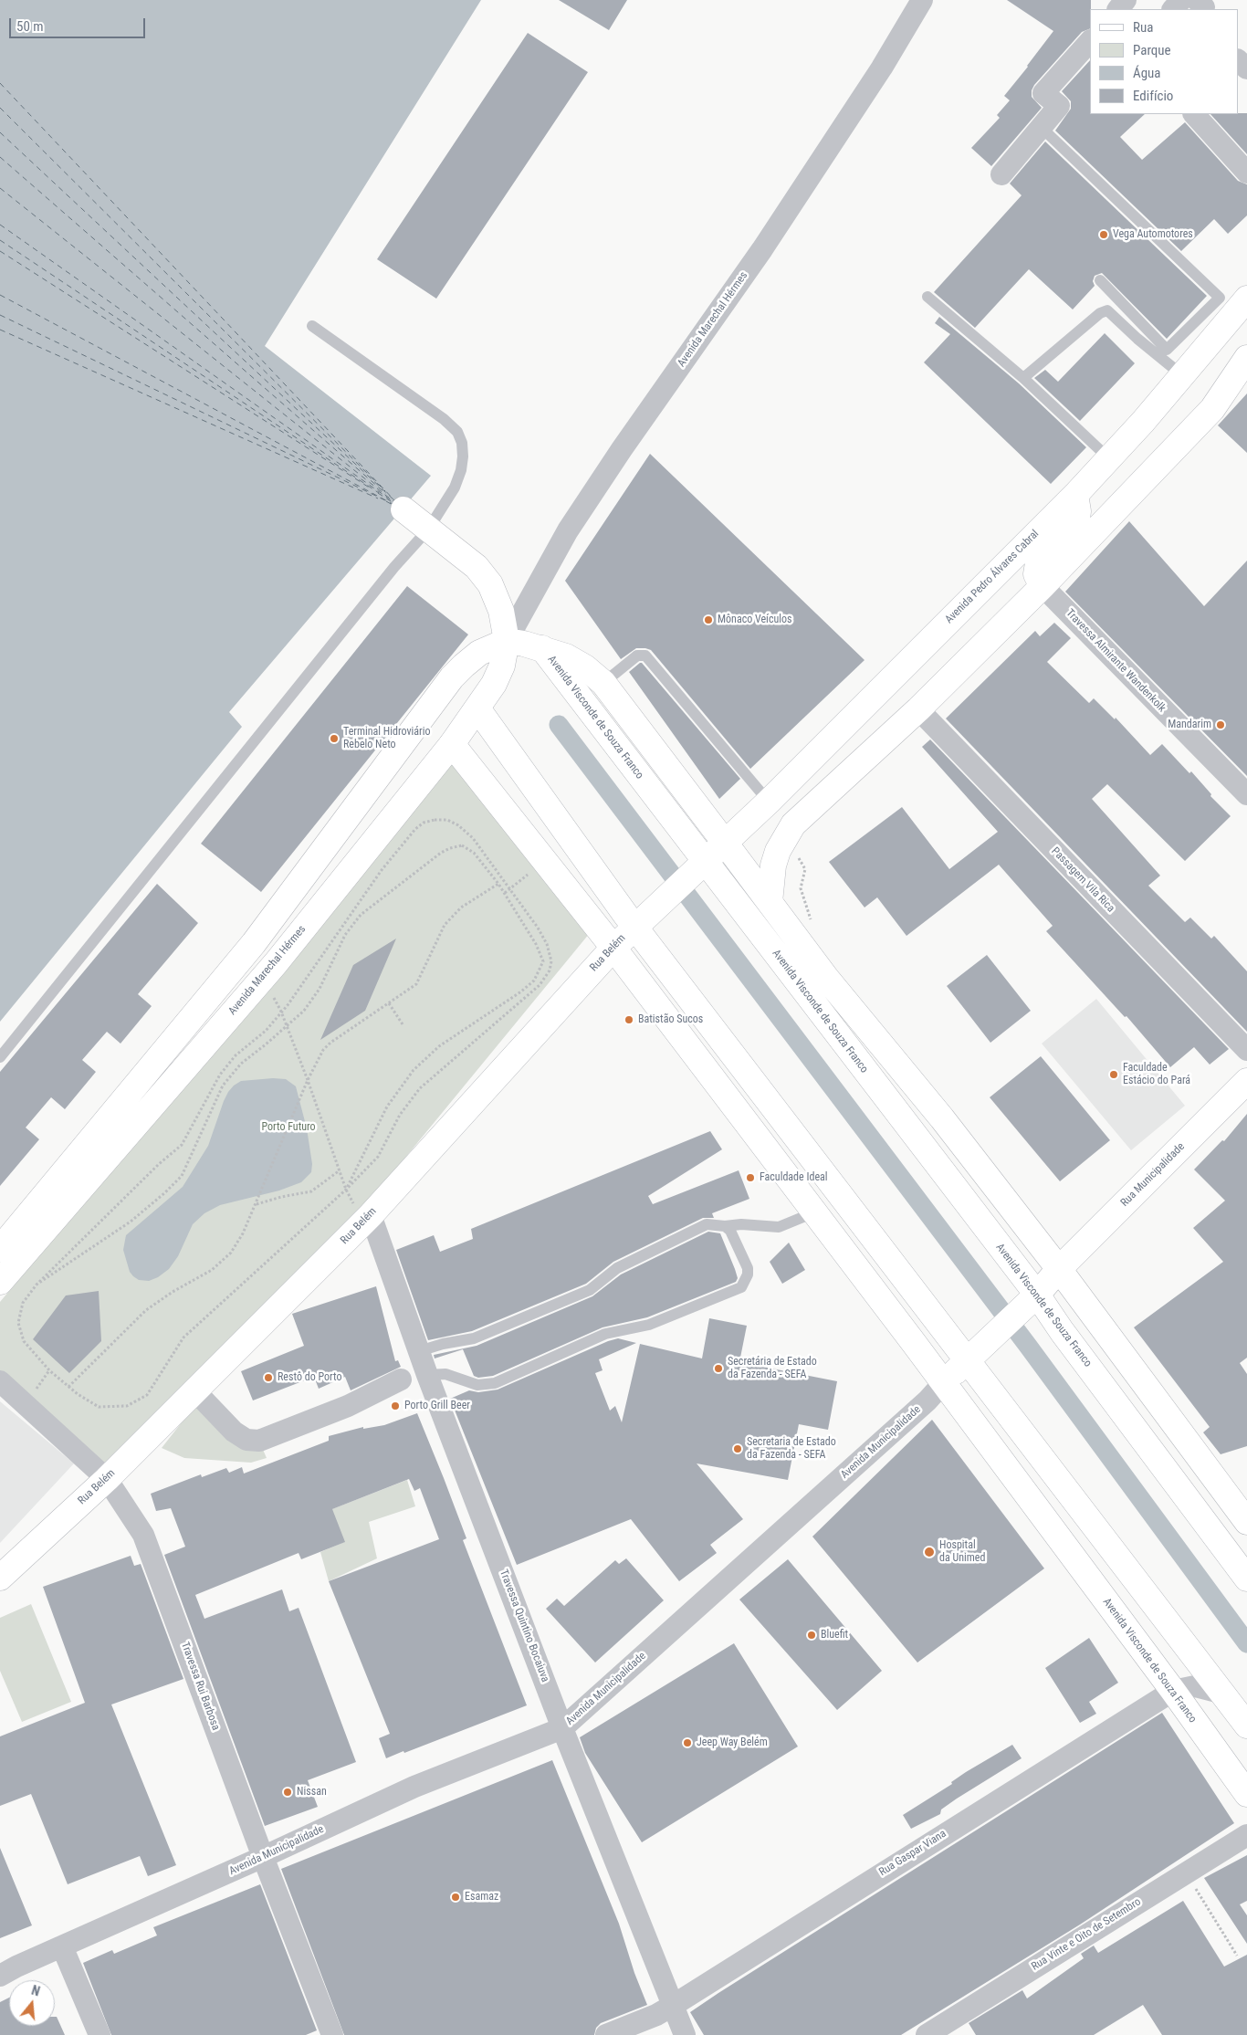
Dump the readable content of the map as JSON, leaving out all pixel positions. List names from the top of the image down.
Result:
{
  "streets": {
    "main road": [
      "Avenida Marechal Hérmes",
      "Avenida Pedro Álvares Cabral",
      "Avenida Visconde de Souza Franco",
      "Rua Belém",
      "Rua Municipalidade",
      "Avenida Municipalidade"
    ],
    "street": [
      "Travessa Almirante Wandenkolk",
      "Passagem Vila Rica",
      "Travessa Quintino Bocaiuva",
      "Travessa Rui Barbosa",
      "Rua Gaspar Viana",
      "Rua Vinte e Oito de Setembro"
    ]
  },
  "crossings": [
    ["Avenida Marechal Hérmes", "Avenida Visconde de Souza Franco"],
    ["Avenida Pedro Álvares Cabral", "Avenida Visconde de Souza Franco"],
    ["Avenida Pedro Álvares Cabral", "Rua Belém"],
    ["Avenida Visconde de Souza Franco", "Rua Belém"],
    ["Avenida Visconde de Souza Franco", "Rua Municipalidade"],
    ["Avenida Visconde de Souza Franco", "Avenida Municipalidade"],
    ["Avenida Visconde de Souza Franco", "Rua Gaspar Viana"],
    ["Rua Belém", "Travessa Quintino Bocaiuva"],
    ["Rua Belém", "Travessa Rui Barbosa"],
    ["Rua Municipalidade", "Avenida Municipalidade"],
    ["Avenida Municipalidade", "Travessa Quintino Bocaiuva"],
    ["Avenida Municipalidade", "Travessa Rui Barbosa"],
    ["Travessa Quintino Bocaiuva", "Rua Gaspar Viana"]
  ],
  "parks": ["Porto Futuro"],
  "places": [
    "Vega Automotores",
    "Mônaco Veículos",
    "Mandarim",
    "Terminal Hidroviário Rebelo Neto",
    "Batistão Sucos",
    "Faculdade Estácio do Pará",
    "Faculdade Ideal",
    "Secretária de Estado da Fazenda - SEFA",
    "Restô do Porto",
    "Porto Grill Beer",
    "Secretaria de Estado da Fazenda - SEFA",
    "Hospital da Unimed",
    "Bluefit",
    "Jeep Way Belém",
    "Nissan",
    "Esamaz"
  ],
  "legend": [
    "Rua",
    "Parque",
    "Água",
    "Edifício"
  ],
  "scale_bar": "50 m",
  "north": "top"
}
